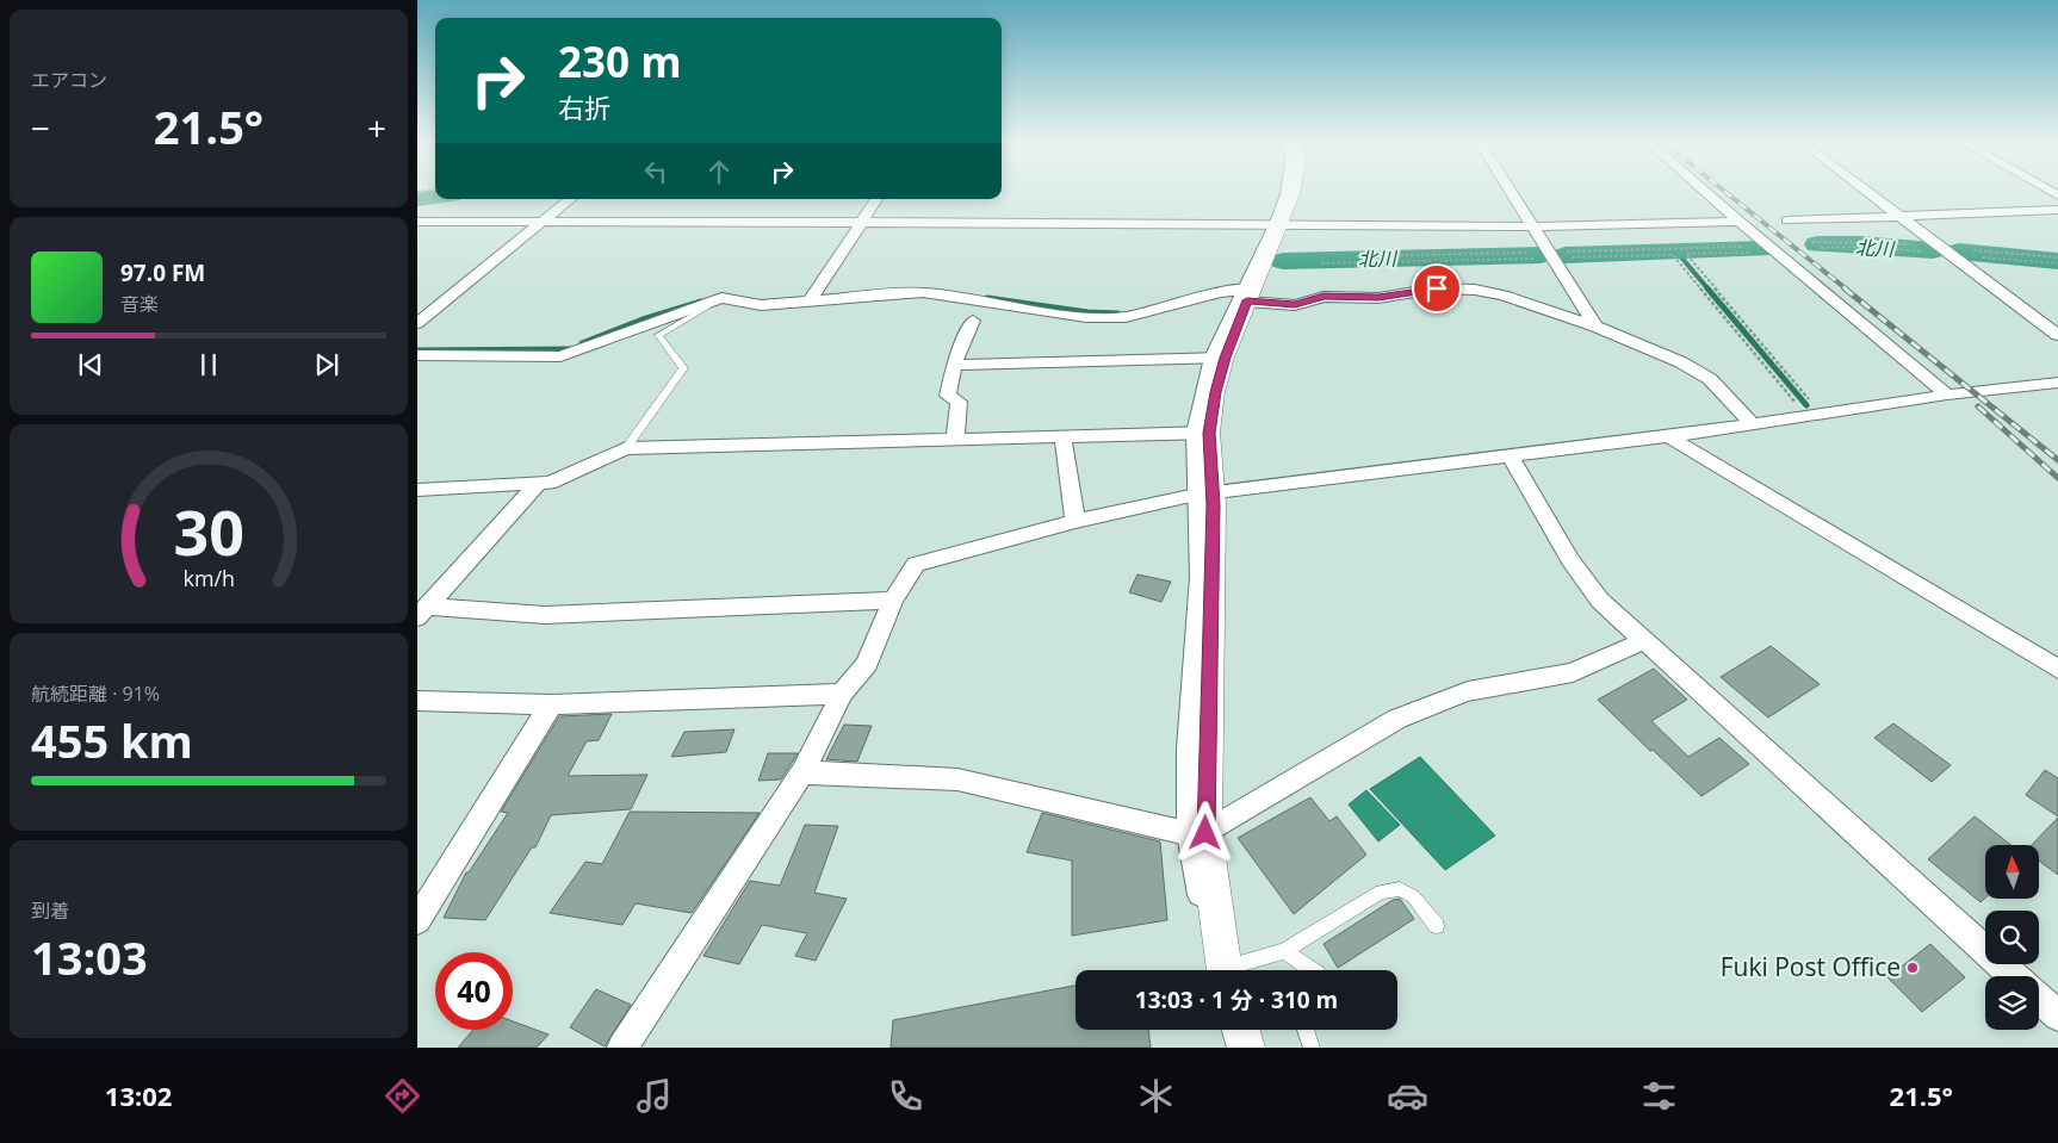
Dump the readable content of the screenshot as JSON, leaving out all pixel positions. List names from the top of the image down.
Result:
{
  "water": ["北川"],
  "places": ["Fuki Post Office"],
  "north": "top",
  "page": {
    "tile": [
      "エアコン",
      ["航続距離 · 91%", "455 km"],
      ["到着", "13:03"]
    ],
    "turn": ["230 m", "右折"],
    "heat": ["−", "21.5°", "+"],
    "song": ["97.0 FM", "音楽"],
    "limit": "40",
    "trip": "13:03 · 1 分 · 310 m",
    "tabs": ["13:02", "21.5°"],
    "gauge": ["30", "km/h"]
  }
}
